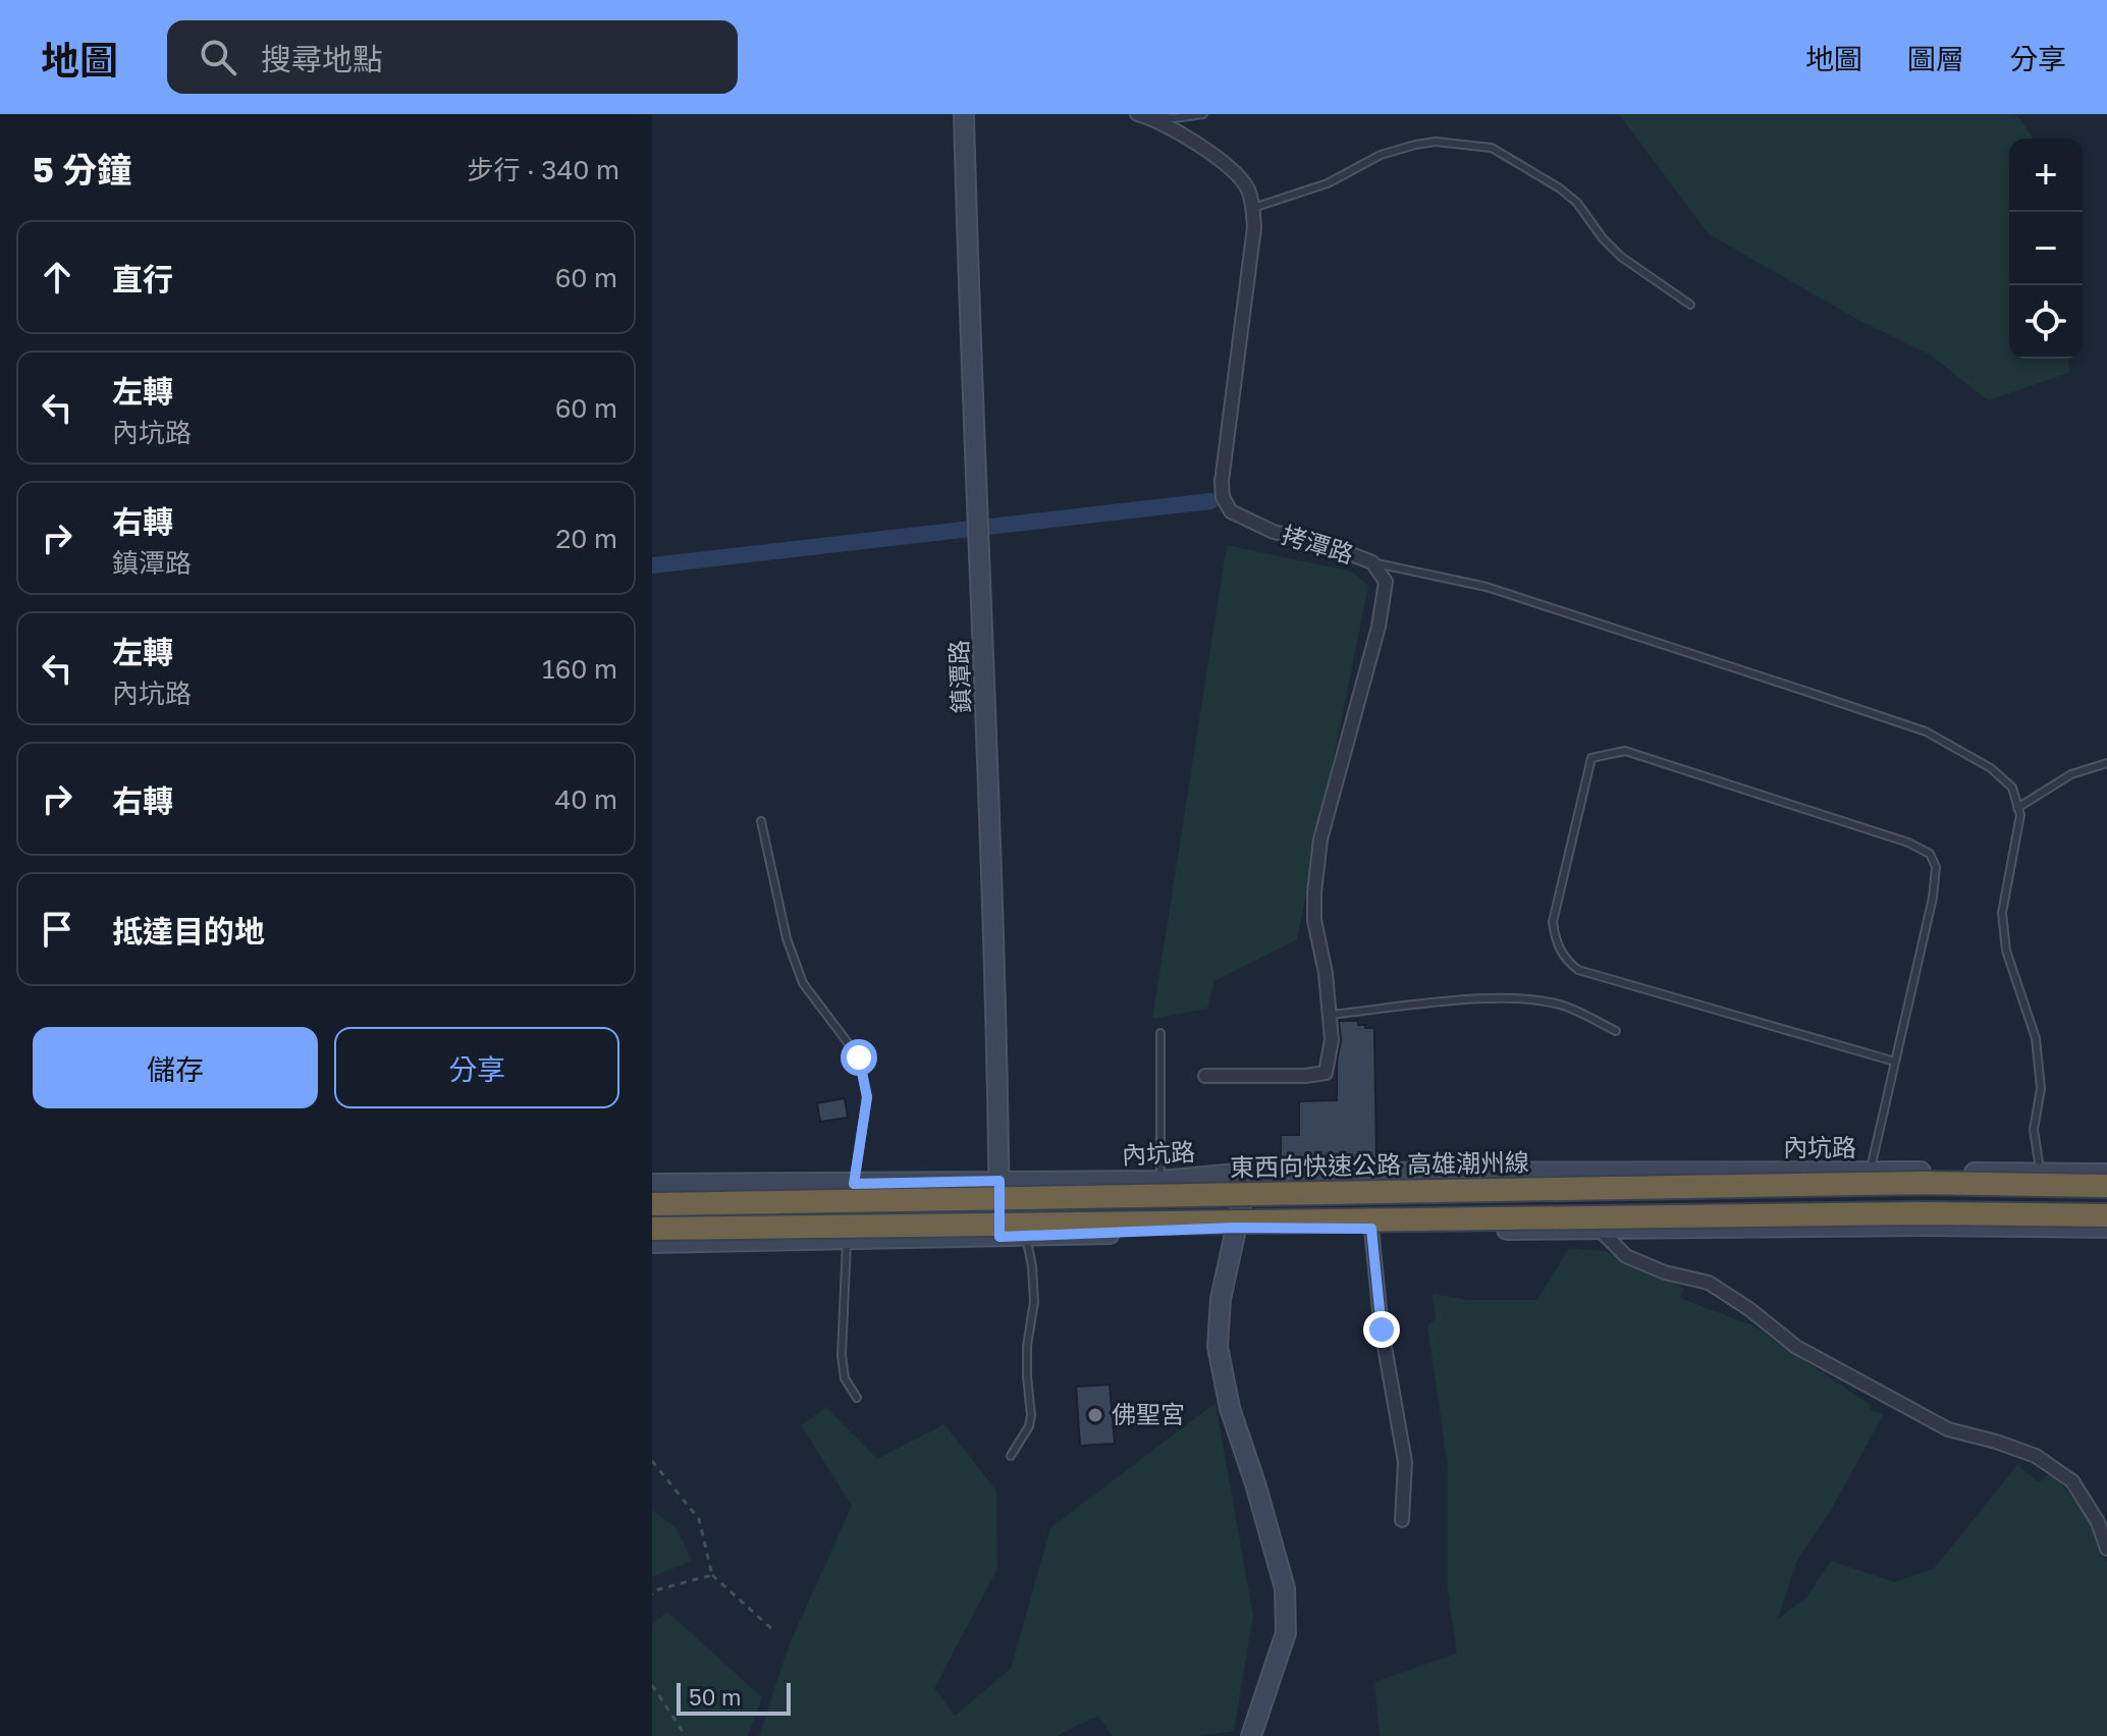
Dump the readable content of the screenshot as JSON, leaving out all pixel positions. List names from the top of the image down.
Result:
{
  "streets": {
    "highway": ["東西向快速公路 高雄潮州線"],
    "main road": ["鎮潭路", "內坑路"],
    "street": ["拷潭路"]
  },
  "crossings": [
    ["鎮潭路", "內坑路"]
  ],
  "places": ["佛聖宮"],
  "scale_bar": "50 m",
  "page": {
    "header": "地圖",
    "search": "搜尋地點",
    "nav": ["地圖", "圖層", "分享"],
    "heading": ["5 分鐘", "步行 · 340 m"],
    "map_buttons": ["+", "−"],
    "list": [
      ["直行", "60 m"],
      ["左轉", "內坑路", "60 m"],
      ["右轉", "鎮潭路", "20 m"],
      ["左轉", "內坑路", "160 m"],
      ["右轉", "40 m"],
      "抵達目的地"
    ],
    "buttons": ["儲存", "分享"],
    "scale": "50 m"
  }
}
